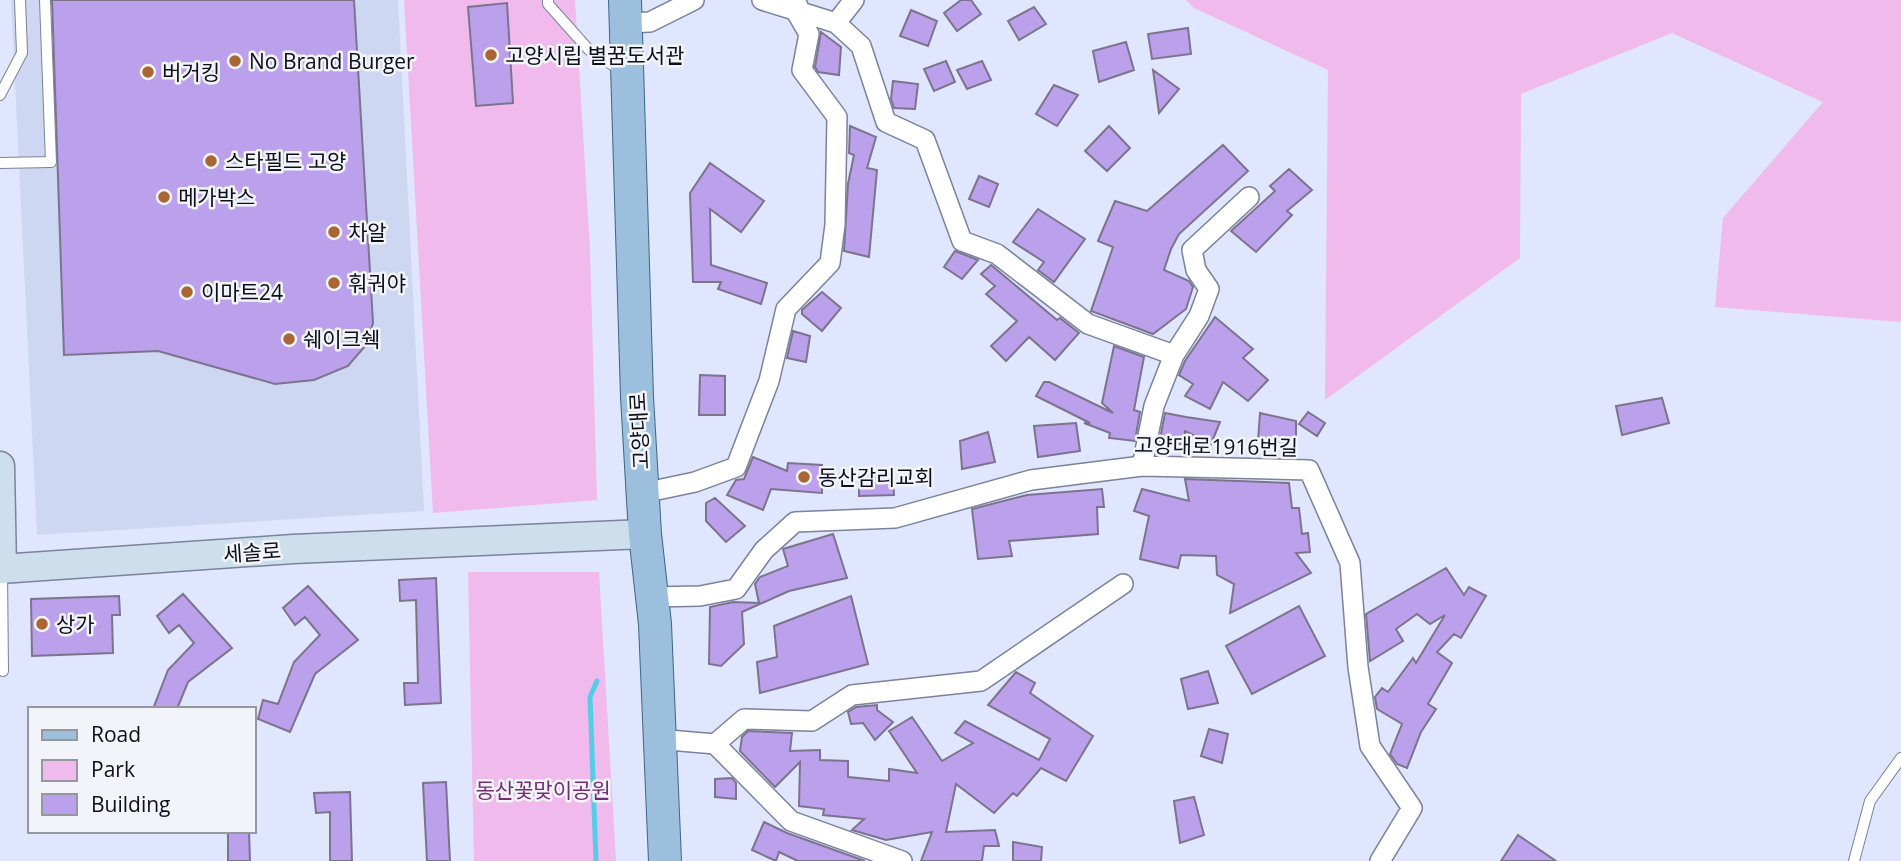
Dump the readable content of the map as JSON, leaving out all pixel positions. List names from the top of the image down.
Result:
{
  "streets": {
    "main road": ["고양대로"],
    "street": ["고양대로1916번길", "세솔로"]
  },
  "crossings": [
    ["고양대로", "고양대로1916번길"],
    ["고양대로", "세솔로"]
  ],
  "parks": ["동산꽃맞이공원"],
  "places": [
    "고양시립 별꿈도서관",
    "No Brand Burger",
    "버거킹",
    "스타필드 고양",
    "메가박스",
    "차알",
    "훠궈야",
    "이마트24",
    "쉐이크쉑",
    "동산감리교회",
    "상가"
  ],
  "legend": ["Road", "Park", "Building"]
}
